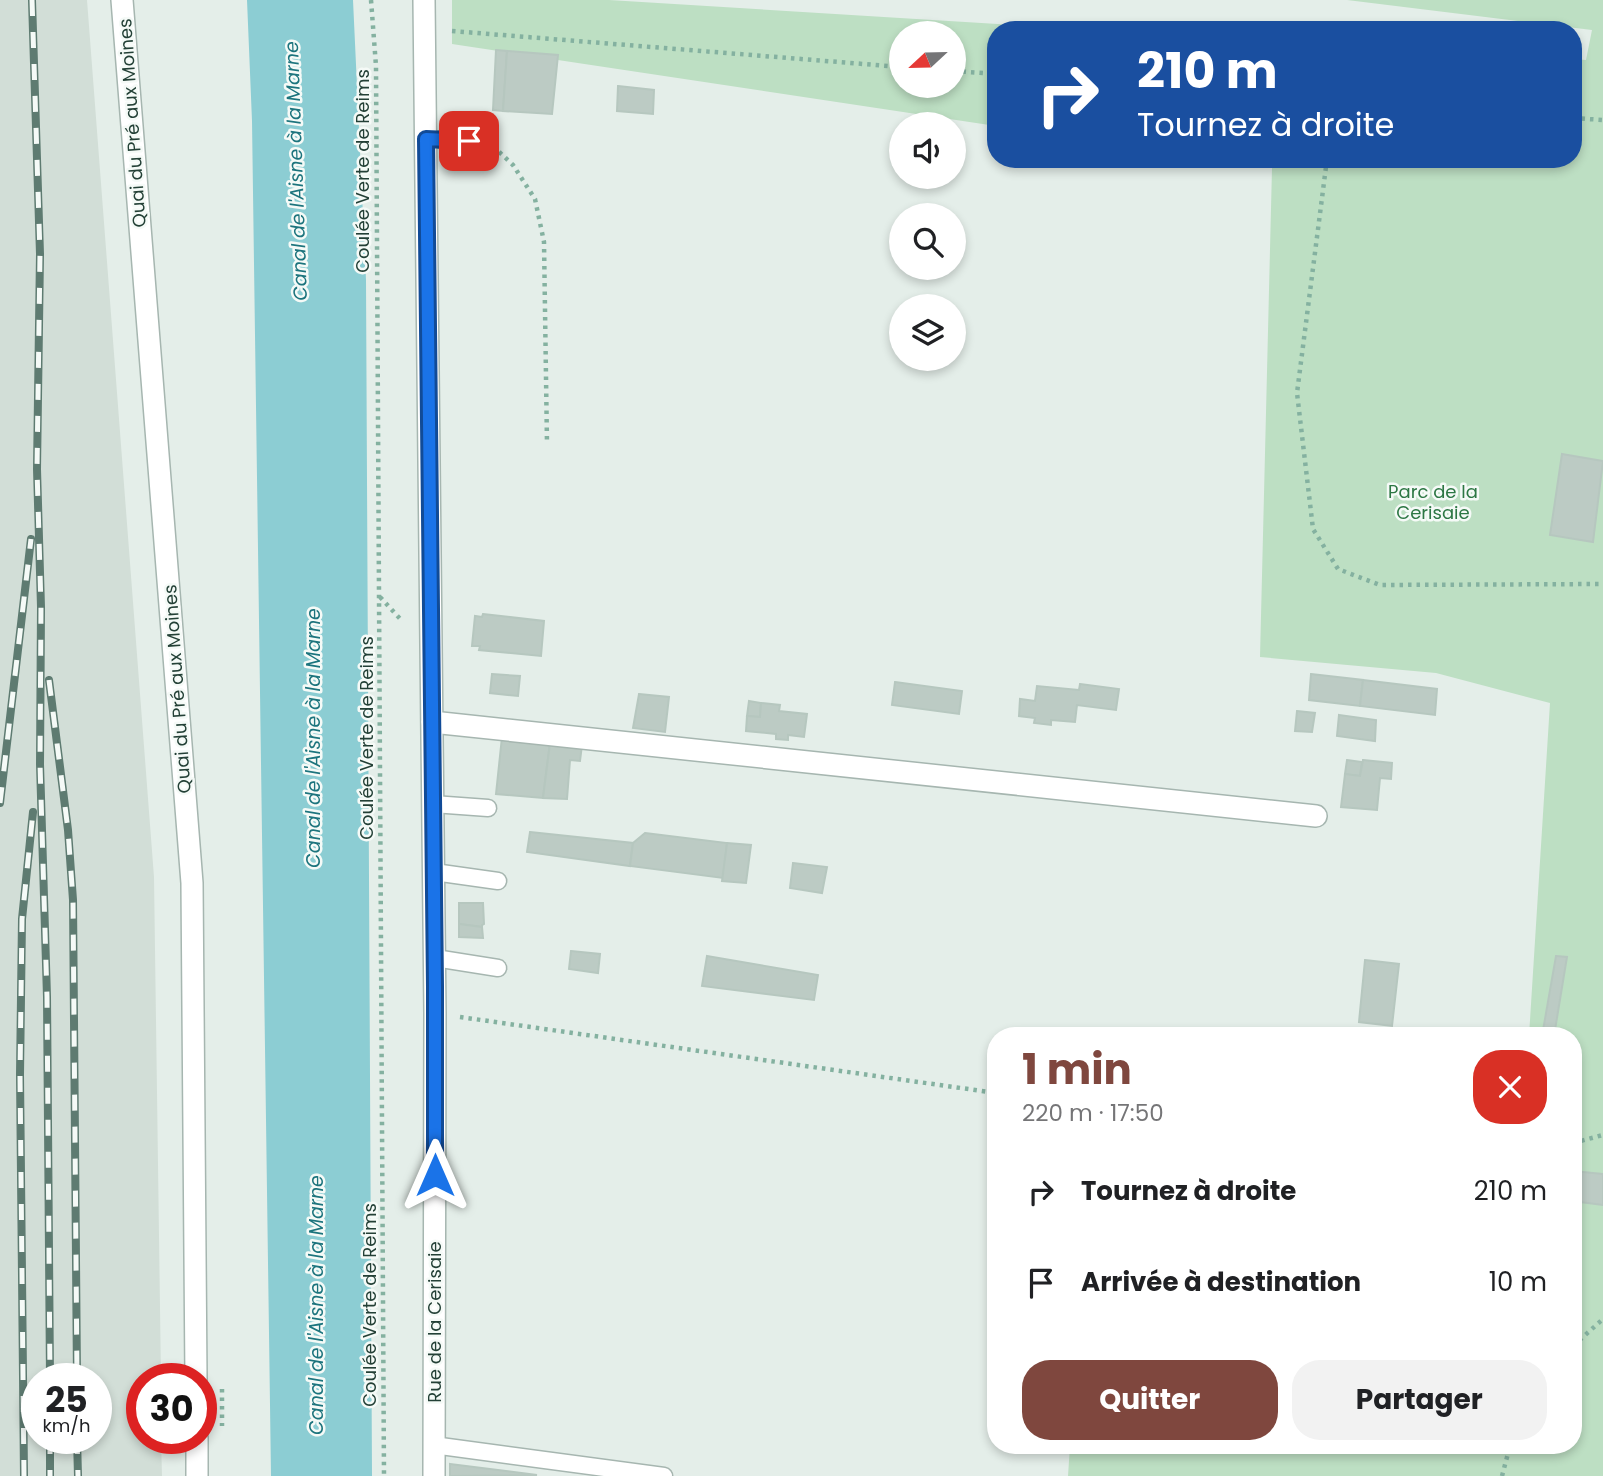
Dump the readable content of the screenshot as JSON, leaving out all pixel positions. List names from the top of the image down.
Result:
{
  "streets": {
    "street": ["Quai du Pré aux Moines", "Rue de la Cerisaie"],
    "path": ["Coulée Verte de Reims"]
  },
  "water": ["Canal de l'Aisne à la Marne"],
  "parks": ["Parc de la Cerisaie"],
  "north": "left",
  "page": {
    "turn": ["210 m", "Tournez à droite"],
    "heading": ["1 min", "220 m · 17:50"],
    "list": [
      {
        "name": "Tournez à droite",
        "value": "210 m"
      },
      {
        "name": "Arrivée à destination",
        "value": "10 m"
      }
    ],
    "buttons": ["Quitter", "Partager"],
    "speed": "25 km/h",
    "limit": "30"
  }
}
